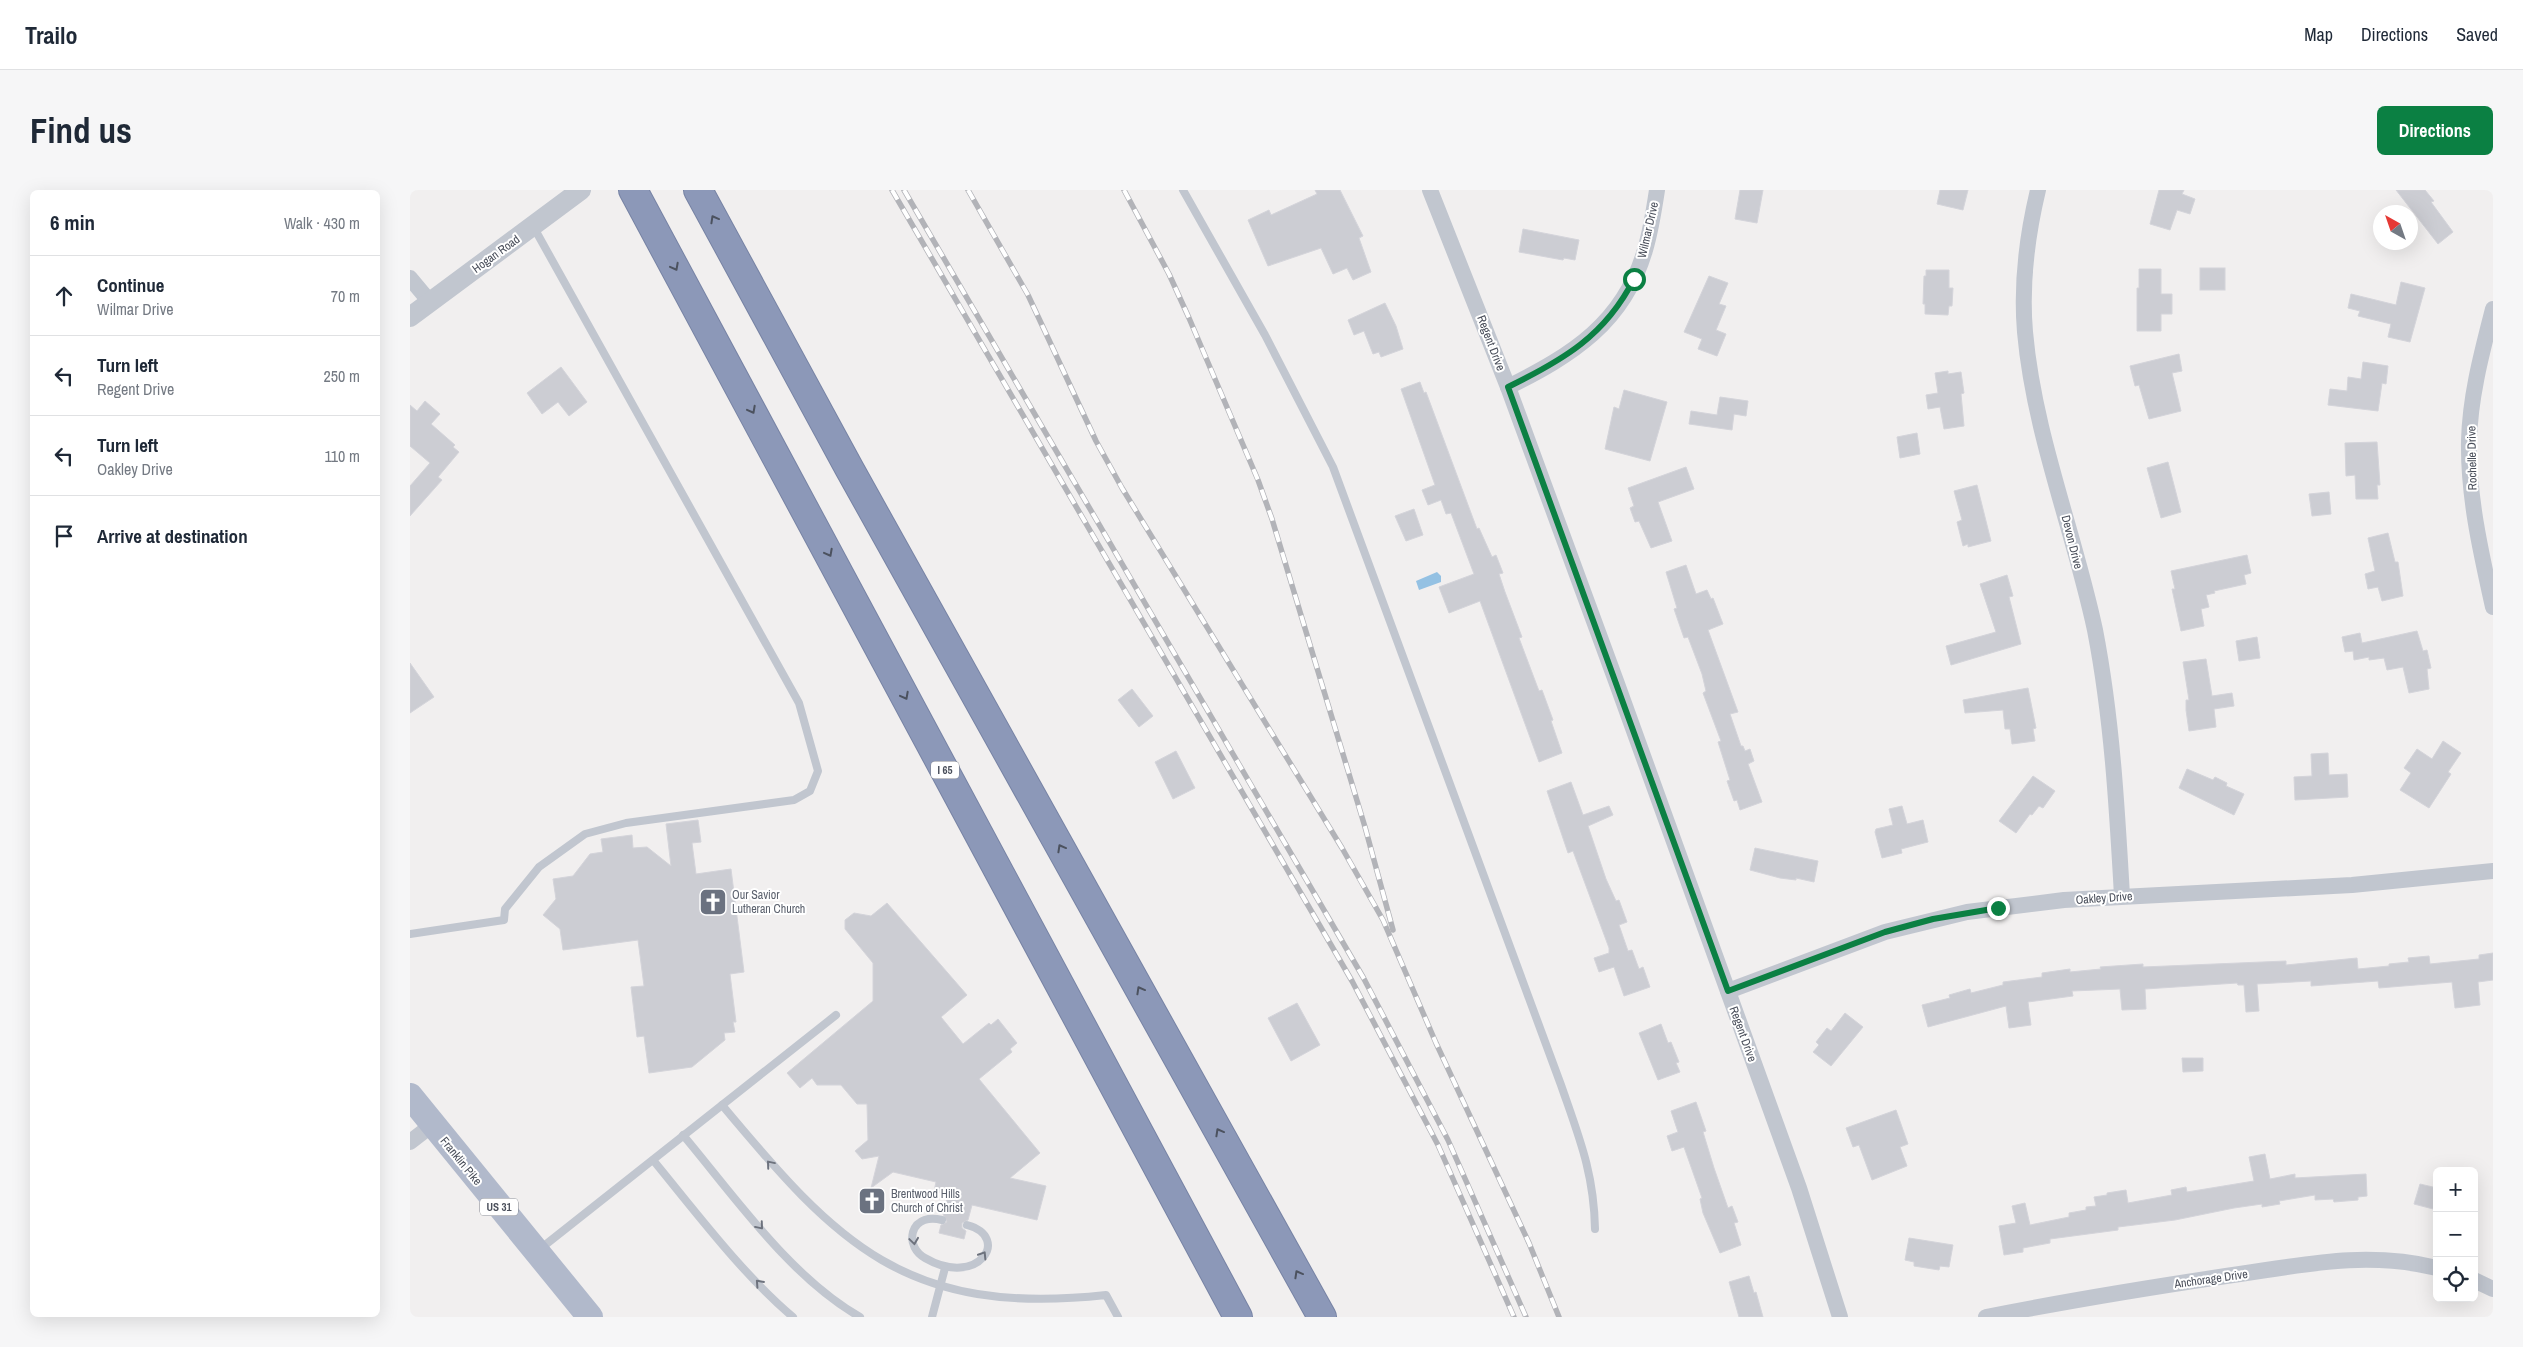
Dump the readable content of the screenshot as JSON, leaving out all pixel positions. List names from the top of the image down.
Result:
{
  "streets": {
    "highway": ["I 65"],
    "main road": ["Franklin Pike", "US 31"],
    "street": [
      "Wilmar Drive",
      "Hogan Road",
      "Regent Drive",
      "Rochelle Drive",
      "Devon Drive",
      "Oakley Drive",
      "Anchorage Drive"
    ]
  },
  "crossings": [
    ["Wilmar Drive", "Regent Drive"],
    ["Regent Drive", "Oakley Drive"],
    ["Devon Drive", "Oakley Drive"]
  ],
  "places": {
    "church": ["Our Savior Lutheran Church", "Brentwood Hills Church of Christ"]
  },
  "north": "top left",
  "page": {
    "header": "Trailo",
    "nav": ["Map", "Directions", "Saved"],
    "buttons": "Directions",
    "title": "Find us",
    "heading": ["6 min", "Walk · 430 m"],
    "list": [
      ["Continue", "Wilmar Drive", "70 m"],
      ["Turn left", "Regent Drive", "250 m"],
      ["Turn left", "Oakley Drive", "110 m"],
      "Arrive at destination"
    ],
    "map_buttons": ["+", "−"]
  }
}
